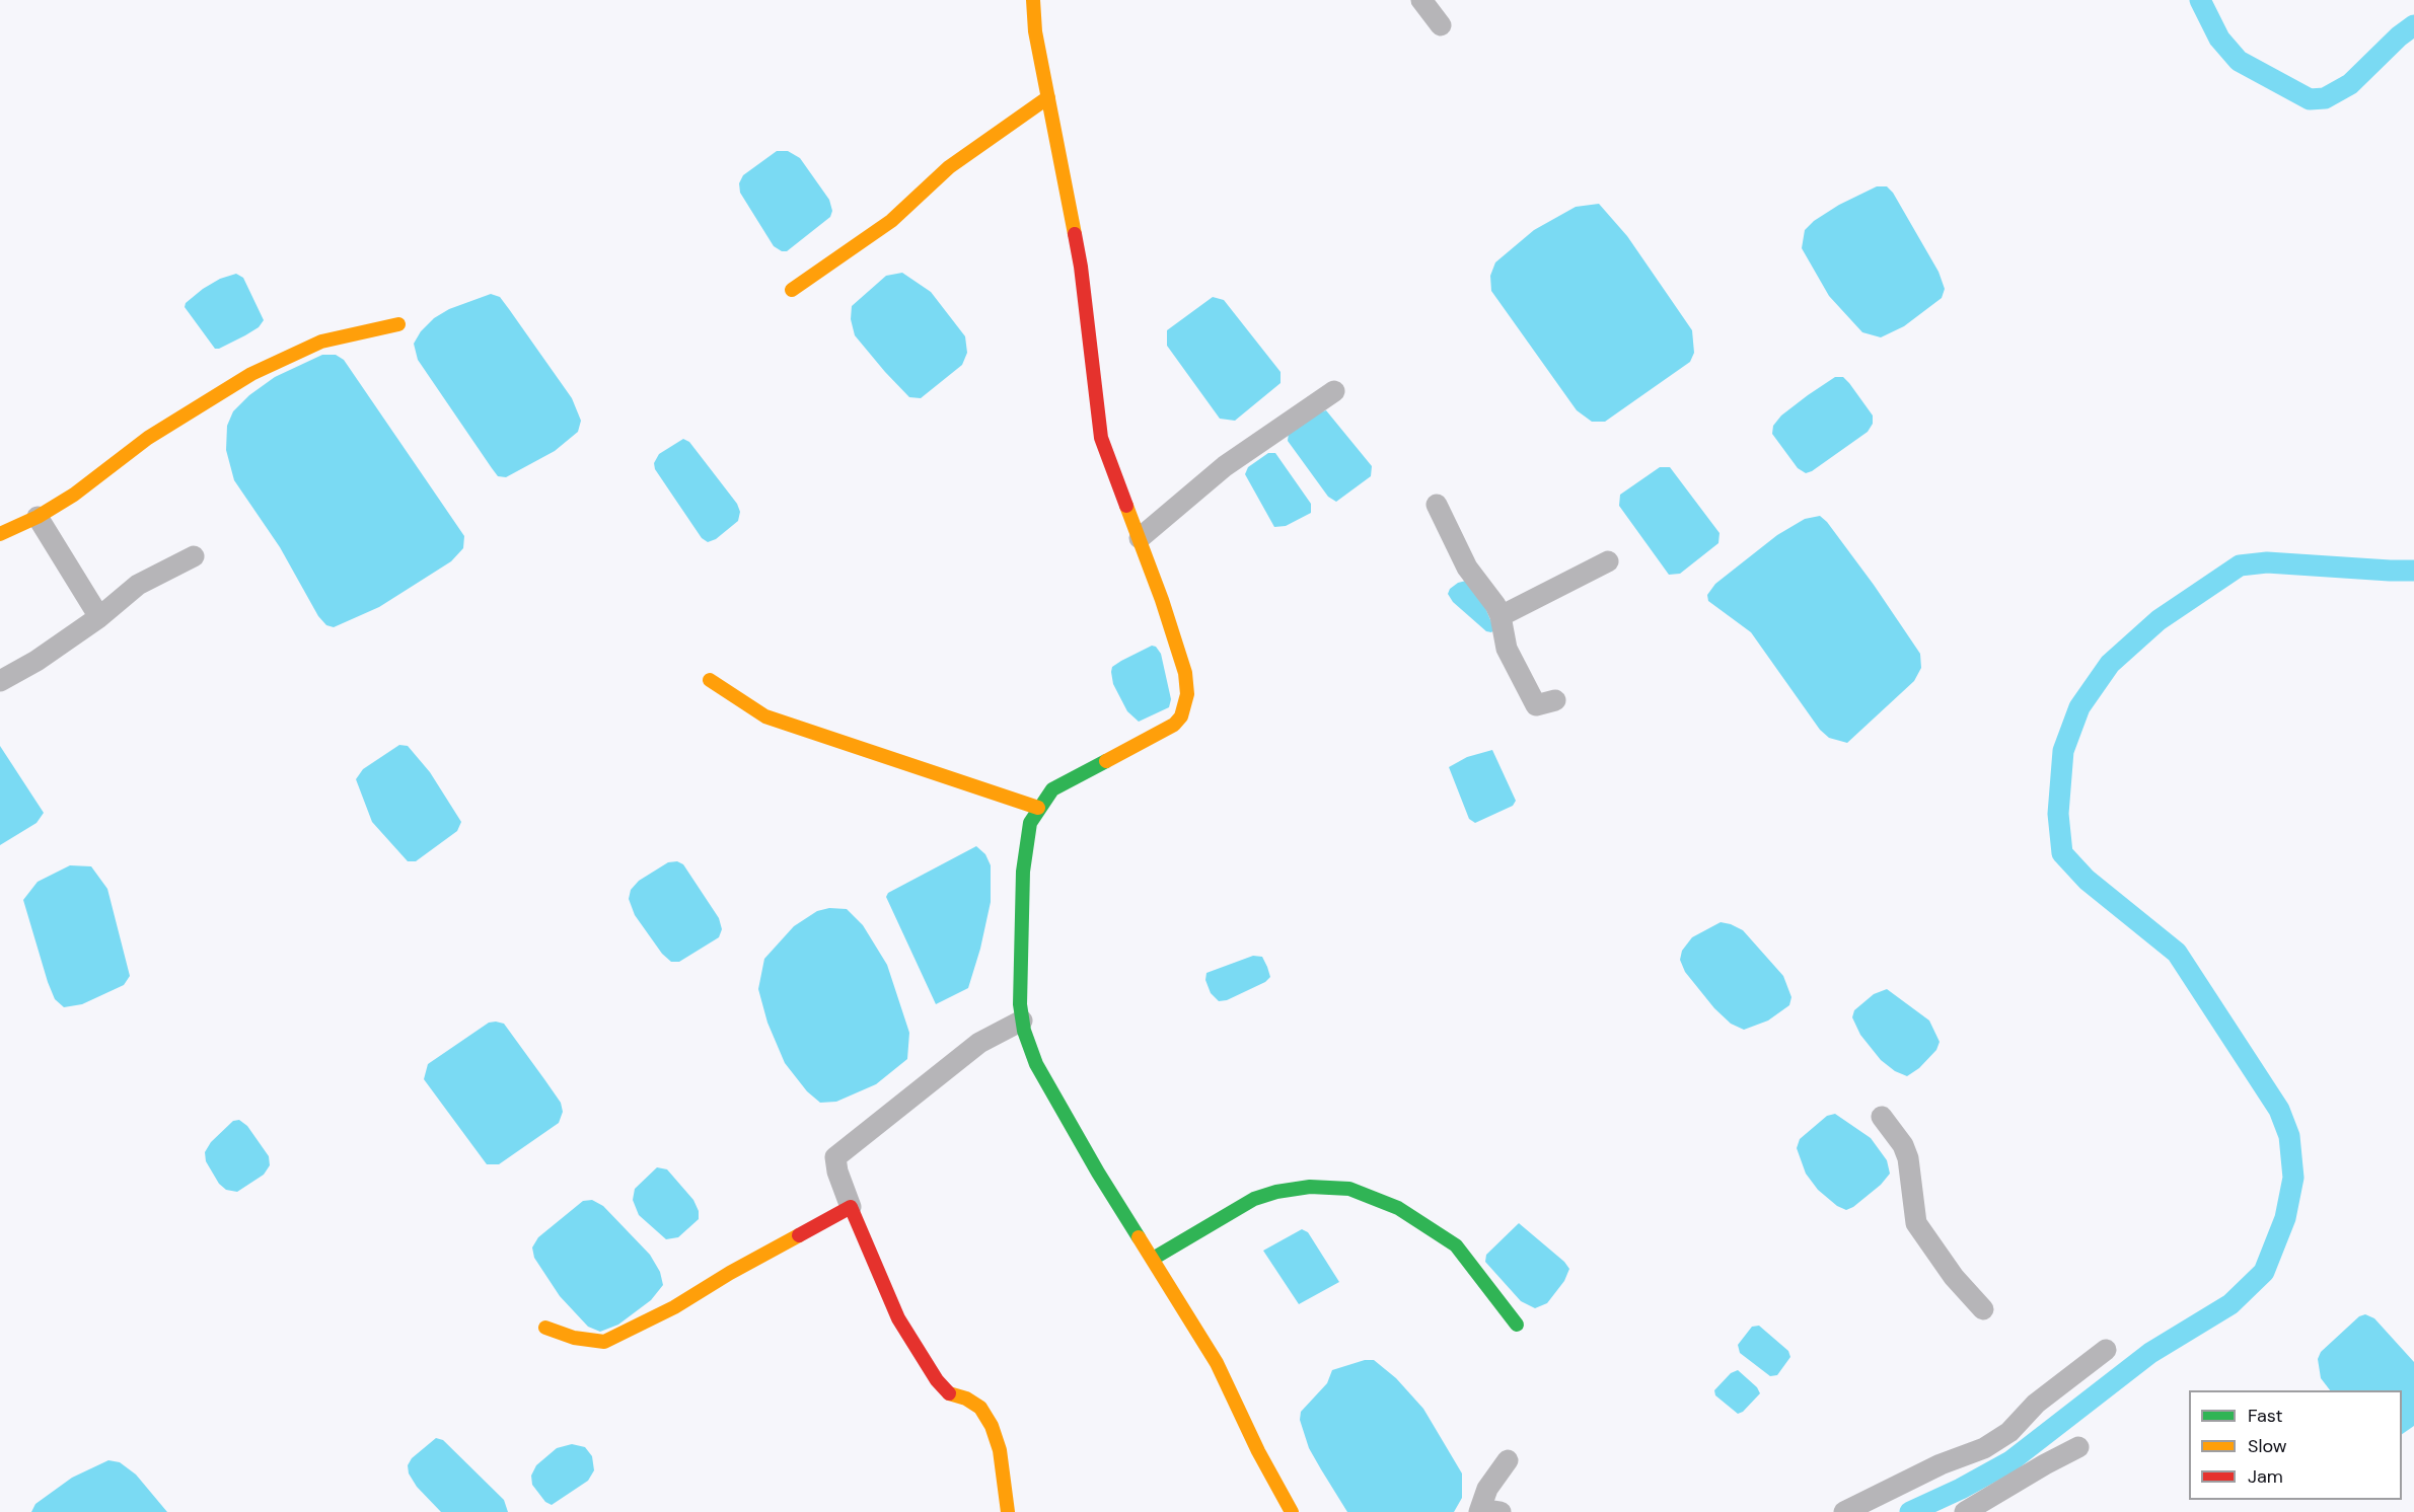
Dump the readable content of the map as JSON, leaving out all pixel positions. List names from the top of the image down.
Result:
{
  "legend": ["Fast", "Slow", "Jam"]
}
